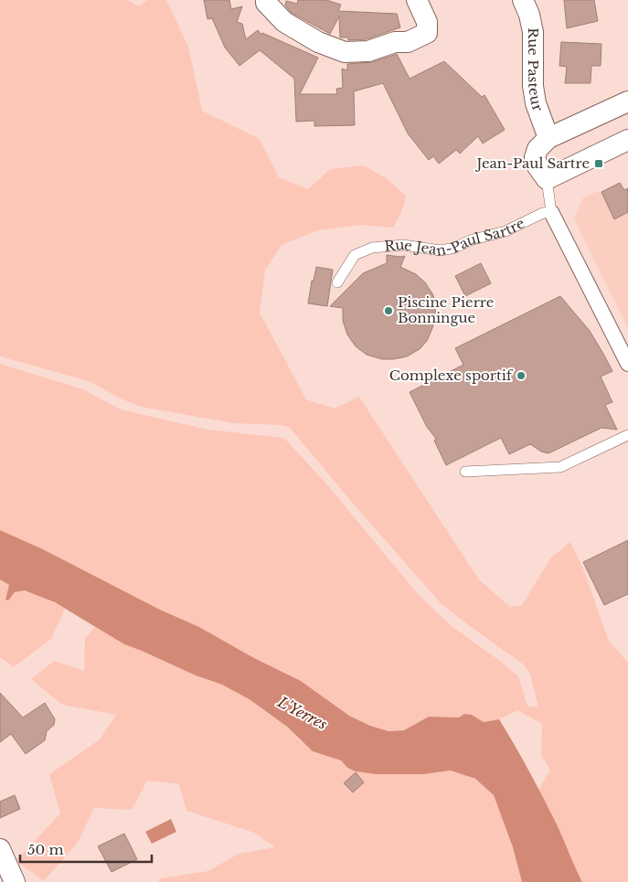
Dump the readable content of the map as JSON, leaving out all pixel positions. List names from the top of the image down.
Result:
{
  "streets": {
    "street": ["Rue Pasteur"],
    "lane": ["Rue Jean-Paul Sartre"]
  },
  "water": ["L'Yerres"],
  "places": {
    "transit": ["Jean-Paul Sartre"],
    "other": ["Piscine Pierre Bonningue", "Complexe sportif"]
  },
  "scale_bar": "50 m"
}
